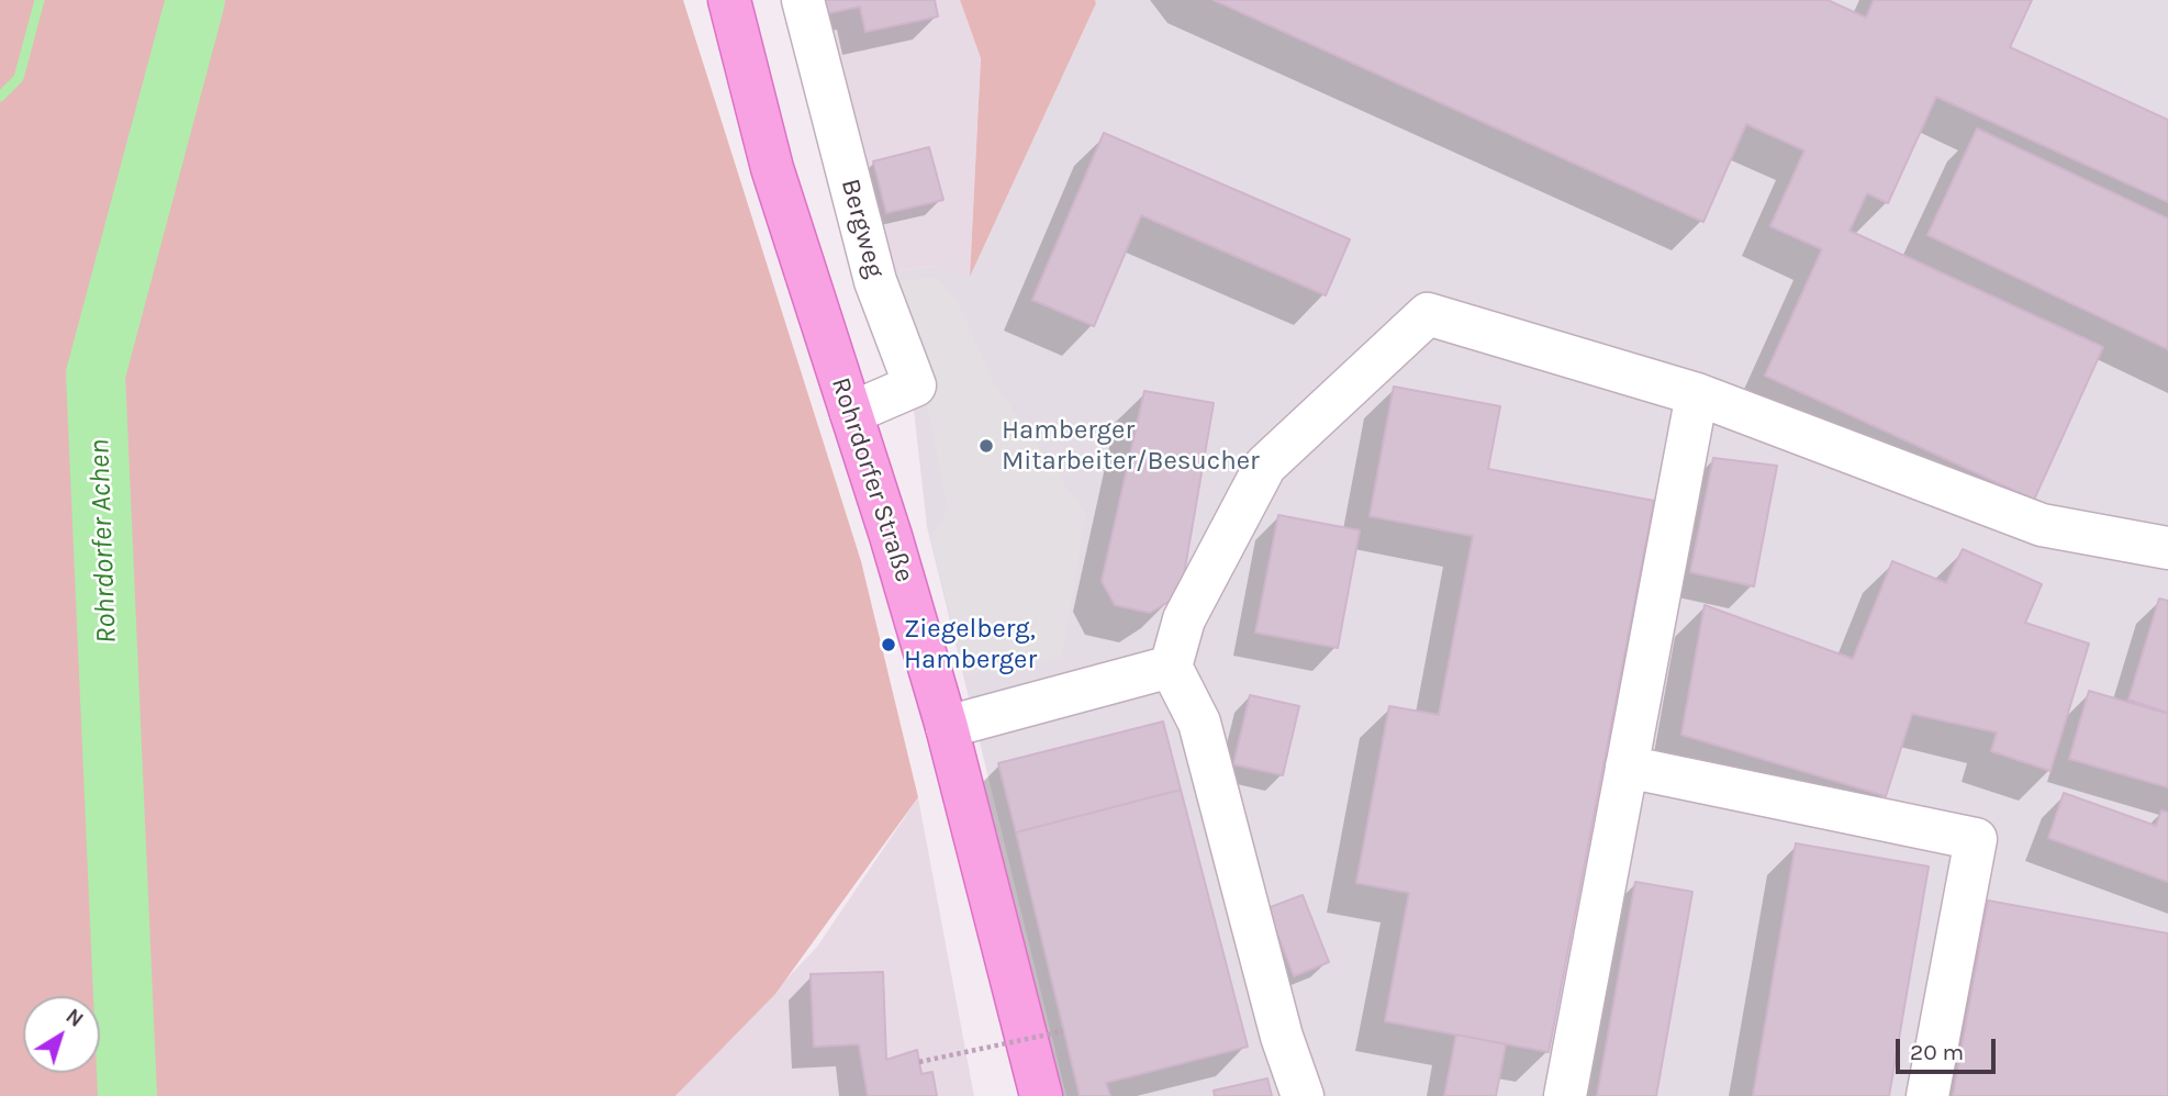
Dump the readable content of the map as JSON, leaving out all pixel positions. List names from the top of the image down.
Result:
{
  "streets": {
    "main road": ["Rohrdorfer Straße"],
    "street": ["Bergweg"]
  },
  "crossings": [
    ["Bergweg", "Rohrdorfer Straße"]
  ],
  "water": ["Rohrdorfer Achen"],
  "places": ["Hamberger Mitarbeiter/Besucher", "Ziegelberg, Hamberger"],
  "scale_bar": "20 m",
  "north": "top right"
}
